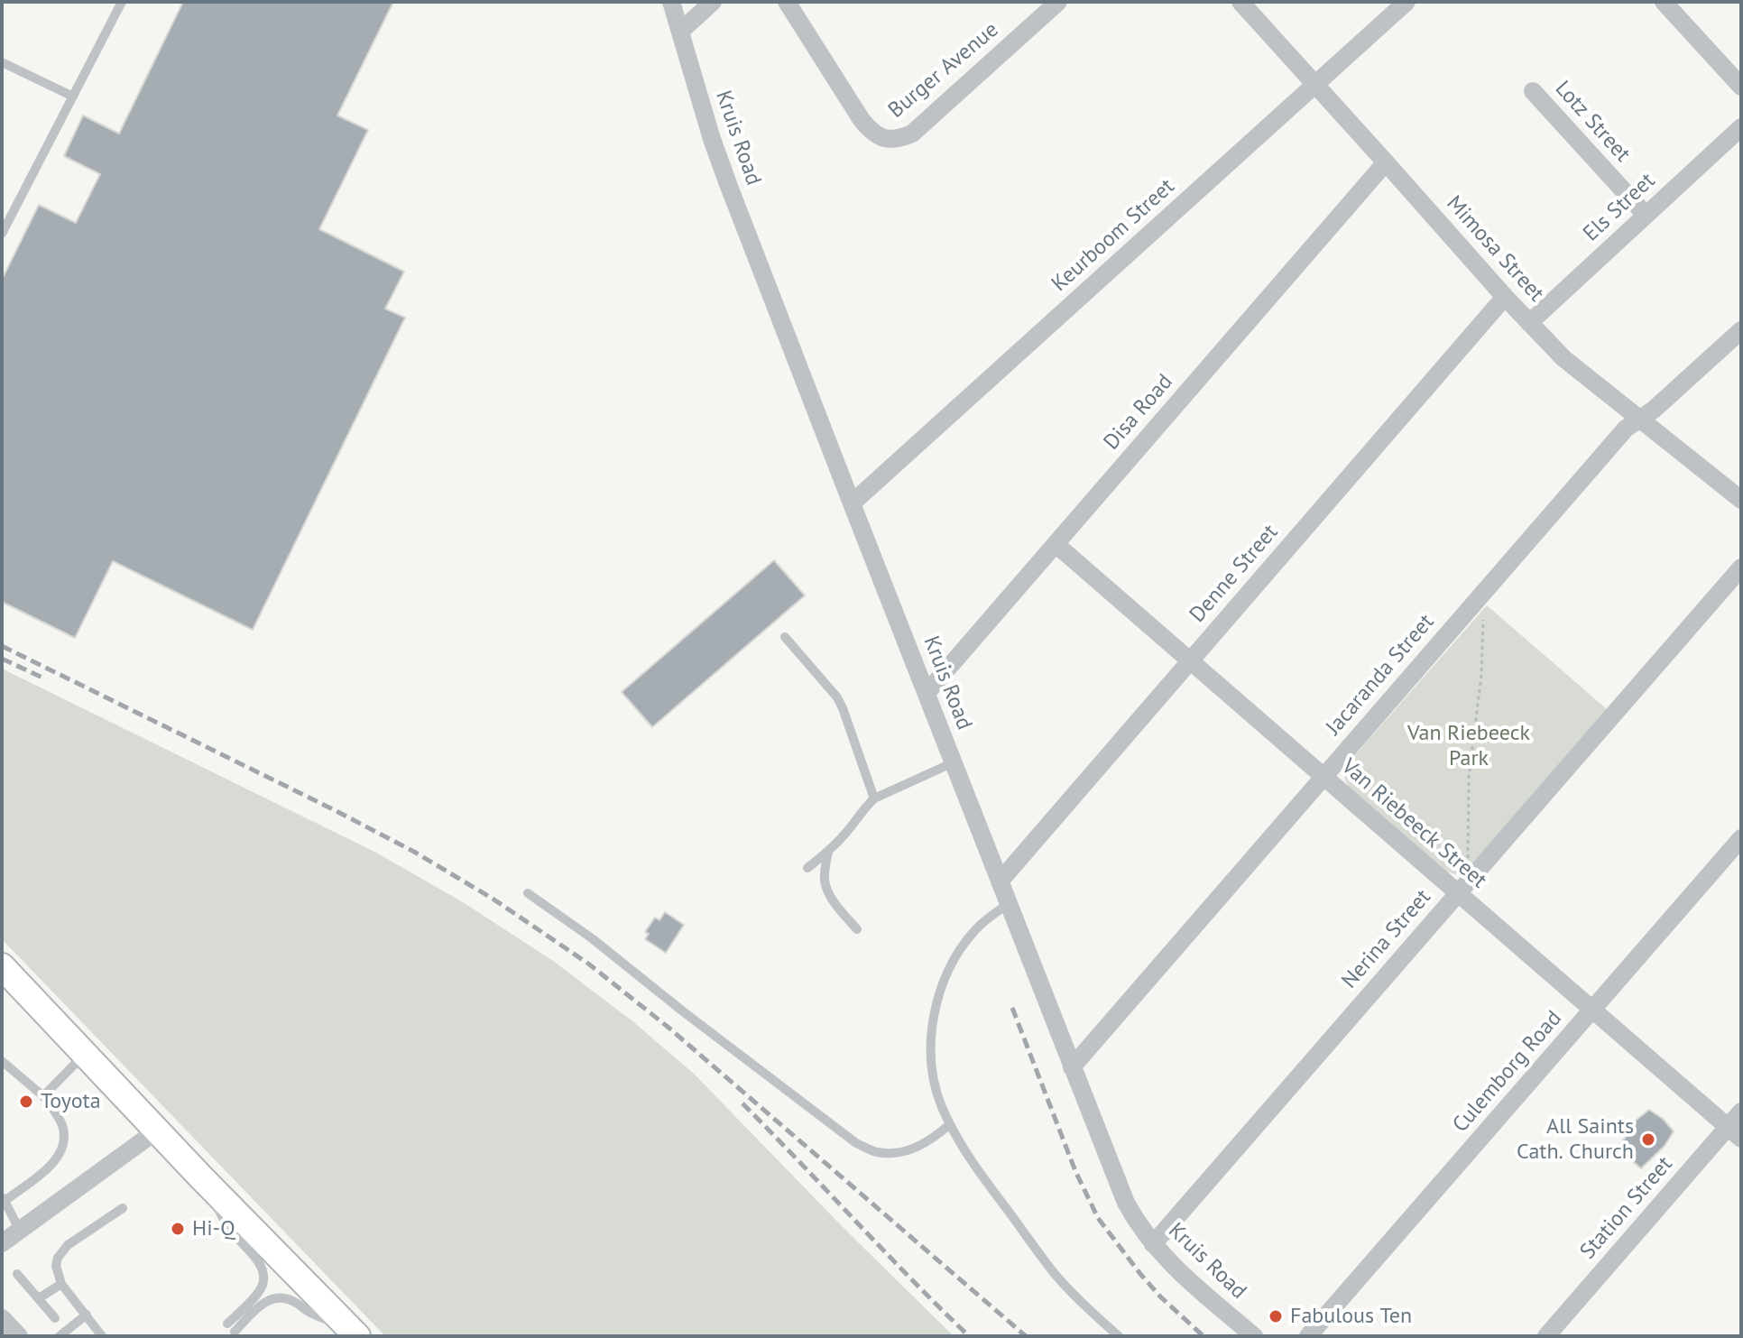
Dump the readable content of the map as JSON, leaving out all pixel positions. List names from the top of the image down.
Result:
{
  "streets": {
    "street": [
      "Burger Avenue",
      "Lotz Street",
      "Kruis Road",
      "Els Street",
      "Keurboom Street",
      "Mimosa Street",
      "Disa Road",
      "Denne Street",
      "Jacaranda Street",
      "Van Riebeeck Street",
      "Nerina Street",
      "Culemborg Road",
      "Station Street"
    ]
  },
  "crossings": [
    ["Lotz Street", "Els Street"],
    ["Kruis Road", "Keurboom Street"],
    ["Kruis Road", "Disa Road"],
    ["Kruis Road", "Denne Street"],
    ["Kruis Road", "Jacaranda Street"],
    ["Kruis Road", "Nerina Street"],
    ["Els Street", "Mimosa Street"],
    ["Keurboom Street", "Mimosa Street"],
    ["Mimosa Street", "Disa Road"],
    ["Mimosa Street", "Denne Street"],
    ["Mimosa Street", "Jacaranda Street"],
    ["Disa Road", "Van Riebeeck Street"],
    ["Denne Street", "Van Riebeeck Street"],
    ["Jacaranda Street", "Van Riebeeck Street"],
    ["Van Riebeeck Street", "Nerina Street"],
    ["Van Riebeeck Street", "Culemborg Road"],
    ["Van Riebeeck Street", "Station Street"]
  ],
  "parks": ["Van Riebeeck Park"],
  "places": [
    "Toyota",
    "All Saints Cath. Church",
    "Hi-Q",
    "Fabulous Ten"
  ]
}
